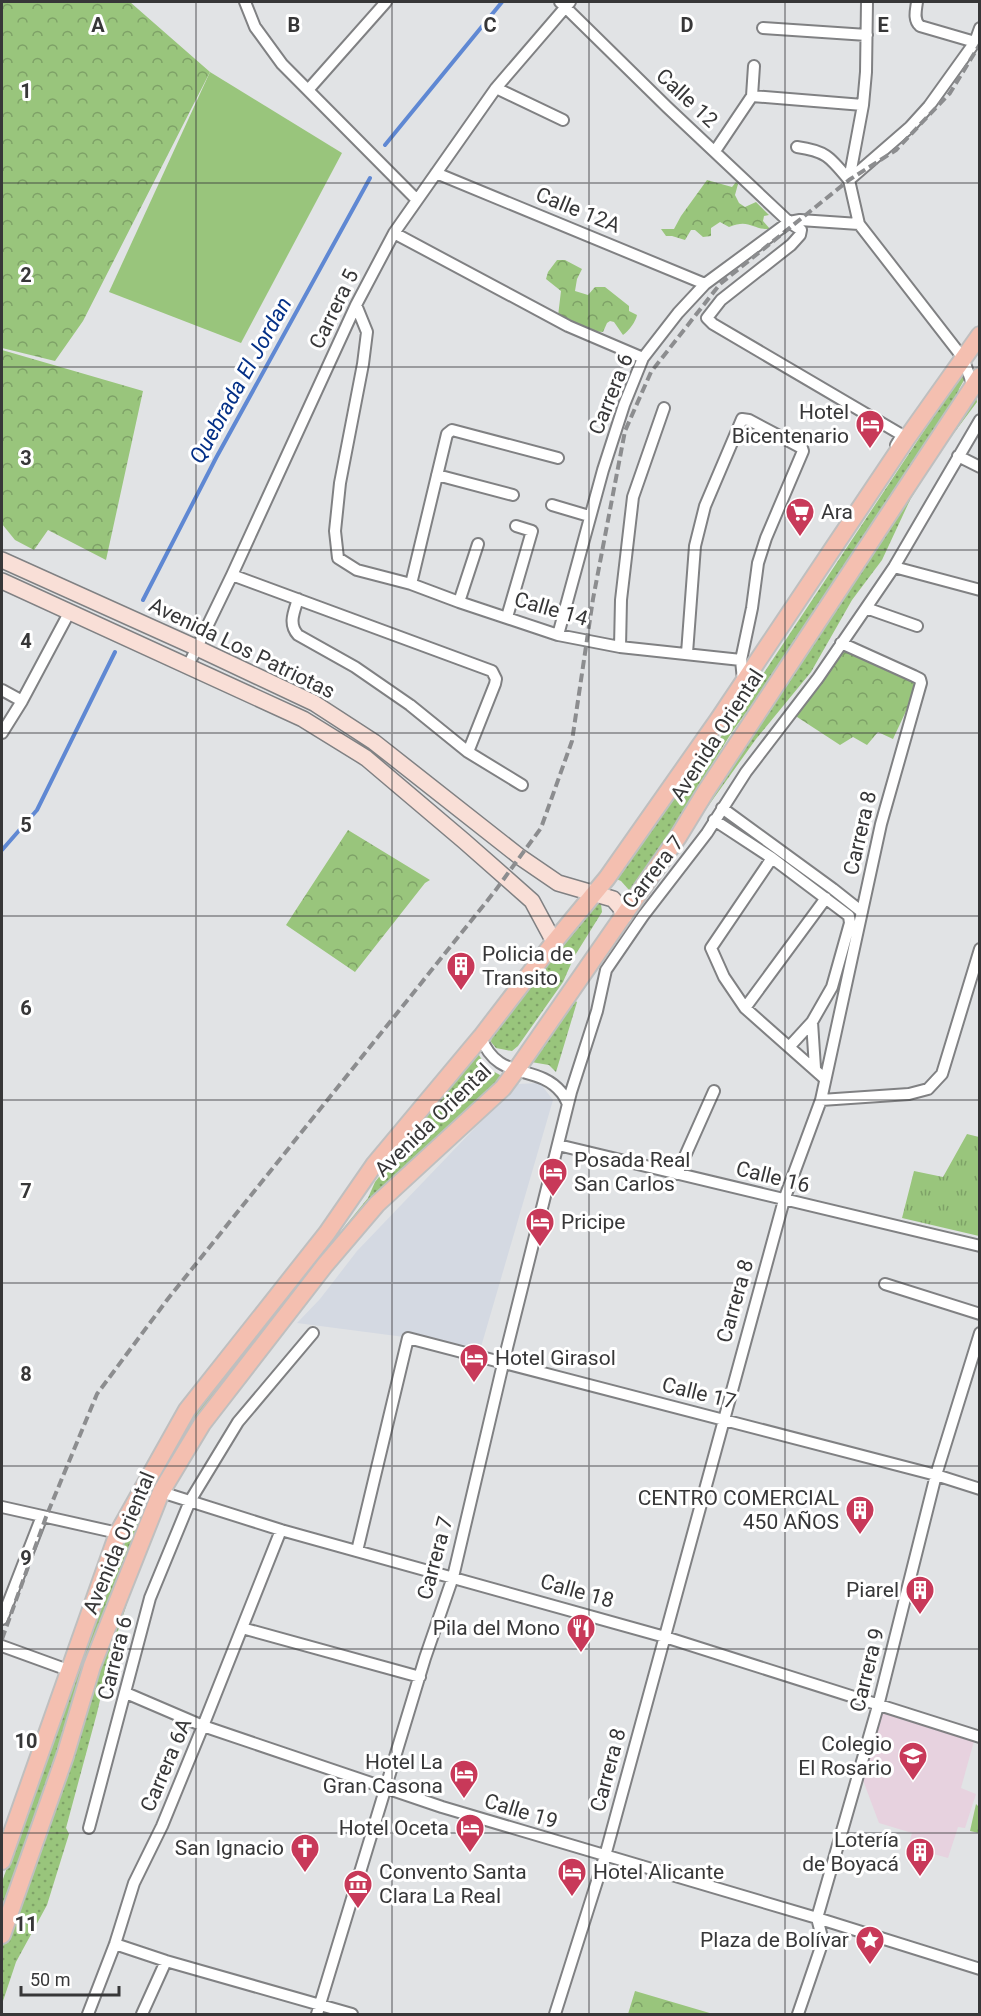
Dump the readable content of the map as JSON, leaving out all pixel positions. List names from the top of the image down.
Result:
{
  "streets": {
    "main road": ["Avenida Los Patriotas", "Avenida Oriental"],
    "street": [
      "Calle 12",
      "Calle 12A",
      "Carrera 5",
      "Carrera 6",
      "Calle 14",
      "Carrera 8",
      "Carrera 7",
      "Calle 16",
      "Calle 17",
      "Calle 18",
      "Carrera 9",
      "Carrera 6A",
      "Calle 19"
    ]
  },
  "crossings": [
    ["Calle 12", "Carrera 5"],
    ["Calle 12", "Carrera 6"],
    ["Calle 12A", "Carrera 5"],
    ["Calle 12A", "Carrera 6"],
    ["Carrera 5", "Calle 14"],
    ["Carrera 5", "Avenida Los Patriotas"],
    ["Carrera 6", "Calle 14"],
    ["Carrera 6", "Calle 18"],
    ["Carrera 6", "Calle 19"],
    ["Avenida Los Patriotas", "Avenida Oriental"],
    ["Avenida Oriental", "Calle 18"],
    ["Carrera 8", "Carrera 7"],
    ["Carrera 8", "Calle 16"],
    ["Carrera 8", "Calle 17"],
    ["Carrera 8", "Calle 18"],
    ["Carrera 8", "Calle 19"],
    ["Carrera 7", "Calle 16"],
    ["Carrera 7", "Calle 17"],
    ["Carrera 7", "Calle 18"],
    ["Carrera 7", "Calle 19"],
    ["Calle 17", "Calle 18"],
    ["Calle 17", "Carrera 9"],
    ["Calle 18", "Carrera 9"],
    ["Calle 18", "Carrera 6A"],
    ["Carrera 9", "Calle 19"],
    ["Carrera 6A", "Calle 19"]
  ],
  "water": ["Quebrada El Jordan"],
  "places": {
    "hotel": [
      "Hotel Bicentenario",
      "Posada Real San Carlos",
      "Pricipe",
      "Hotel Girasol",
      "Hotel La Gran Casona",
      "Hotel Oceta",
      "Hotel Alicante"
    ],
    "supermarket": ["Ara"],
    "building": [
      "Policia de Transito",
      "CENTRO COMERCIAL 450 AÑOS",
      "Piarel",
      "Lotería de Boyacá"
    ],
    "restaurant": ["Pila del Mono"],
    "school or university": ["Colegio El Rosario"],
    "church": ["San Ignacio"],
    "museum": ["Convento Santa Clara La Real"],
    "place": ["Plaza de Bolívar"]
  },
  "scale_bar": "50 m",
  "grid": {
    "columns": [
      "A",
      "B",
      "C",
      "D",
      "E"
    ],
    "rows": [
      "1",
      "2",
      "3",
      "4",
      "5",
      "6",
      "7",
      "8",
      "9",
      "10",
      "11"
    ]
  }
}
